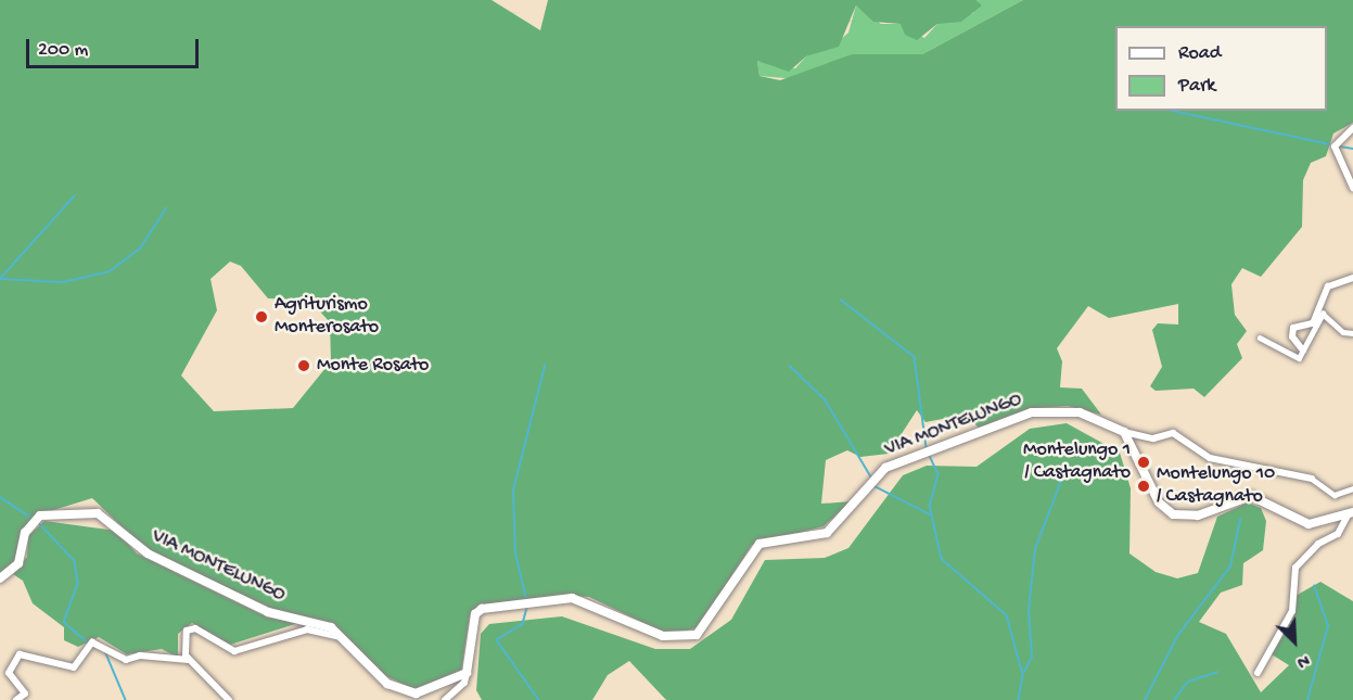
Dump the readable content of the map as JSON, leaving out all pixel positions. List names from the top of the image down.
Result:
{
  "streets": {
    "street": ["VIA MONTELUNGO"]
  },
  "places": [
    "Agriturismo Monterosato",
    "Monte Rosato",
    "Montelungo 1 / Castagnato",
    "Montelungo 10 / Castagnato"
  ],
  "legend": ["Road", "Park"],
  "scale_bar": "200 m",
  "north": "bottom right"
}
